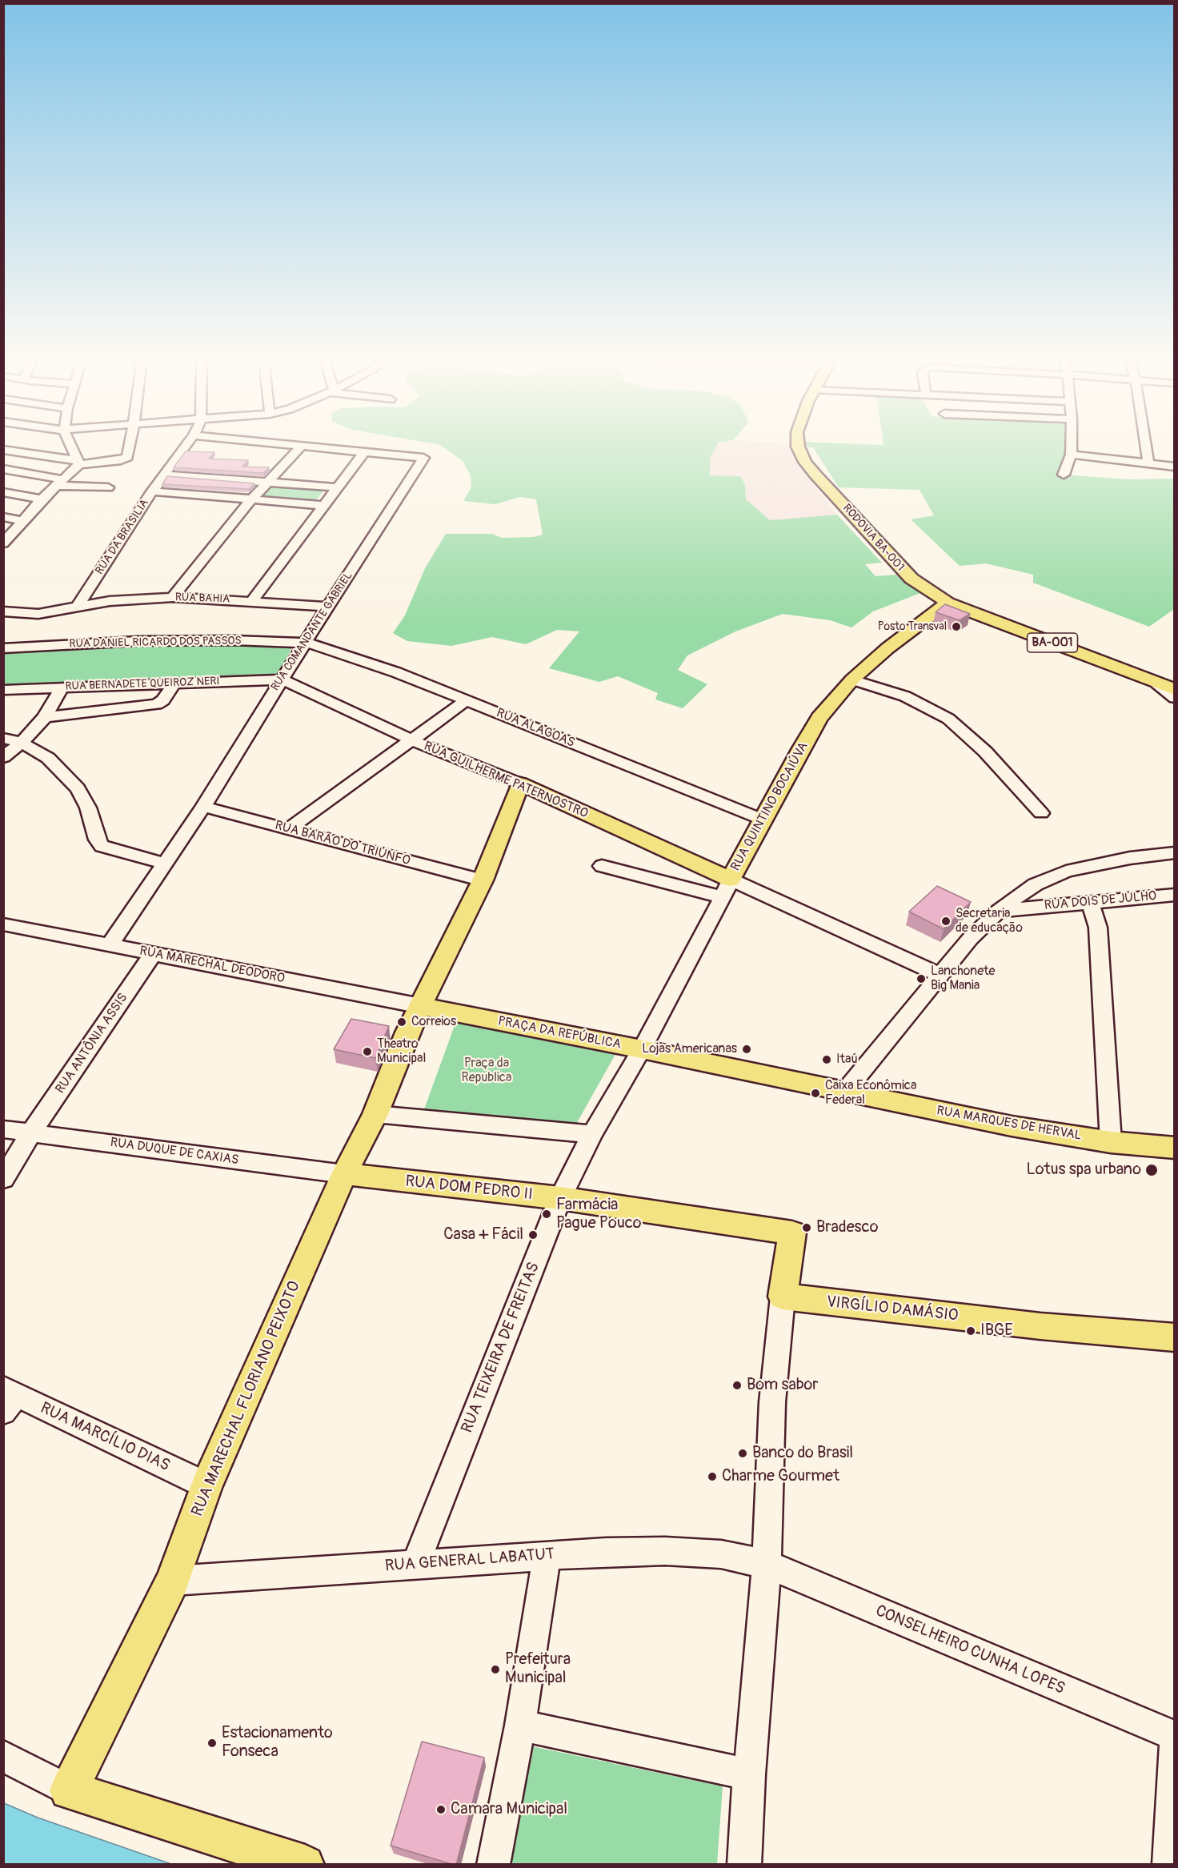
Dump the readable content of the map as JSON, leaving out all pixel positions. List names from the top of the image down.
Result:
{
  "streets": {
    "main road": [
      "RODOVIA BA-001",
      "BA-001",
      "RUA GUILHERME PATERNOSTRO",
      "RUA QUINTINO BOCAIÚVA",
      "PRAÇA DA REPÚBLICA",
      "RUA MARQUES DE HERVAL",
      "RUA DOM PEDRO II",
      "VIRGÍLIO DAMÁSIO",
      "RUA MARECHAL FLORIANO PEIXOTO"
    ],
    "street": [
      "RUA DA BRASILIA",
      "RUA BAHIA",
      "RUA COMANDANTE GABRIEL",
      "RUA DANIEL RICARDO DOS PASSOS",
      "RUA BERNADETE QUEIROZ NERI",
      "RUA ALAGOAS",
      "RUA BARÃO DO TRIUNFO",
      "RUA DOIS DE JULHO",
      "RUA MARECHAL DEODORO",
      "RUA ANTÔNIA ASSIS",
      "RUA DUQUE DE CAXIAS",
      "RUA TEIXEIRA DE FREITAS",
      "RUA MARCÍLIO DIAS",
      "RUA GENERAL LABATUT",
      "CONSELHEIRO CUNHA LOPES"
    ]
  },
  "crossings": [
    ["RUA DA BRASILIA", "RUA BAHIA"],
    ["RODOVIA BA-001", "BA-001"],
    ["RODOVIA BA-001", "RUA QUINTINO BOCAIÚVA"],
    ["RUA BAHIA", "RUA COMANDANTE GABRIEL"],
    ["RUA COMANDANTE GABRIEL", "RUA DANIEL RICARDO DOS PASSOS"],
    ["RUA COMANDANTE GABRIEL", "RUA BERNADETE QUEIROZ NERI"],
    ["RUA COMANDANTE GABRIEL", "RUA ALAGOAS"],
    ["RUA COMANDANTE GABRIEL", "RUA GUILHERME PATERNOSTRO"],
    ["RUA COMANDANTE GABRIEL", "RUA BARÃO DO TRIUNFO"],
    ["RUA COMANDANTE GABRIEL", "RUA MARECHAL DEODORO"],
    ["RUA DANIEL RICARDO DOS PASSOS", "RUA ALAGOAS"],
    ["BA-001", "RUA QUINTINO BOCAIÚVA"],
    ["RUA BERNADETE QUEIROZ NERI", "RUA GUILHERME PATERNOSTRO"],
    ["RUA ALAGOAS", "RUA QUINTINO BOCAIÚVA"],
    ["RUA GUILHERME PATERNOSTRO", "RUA QUINTINO BOCAIÚVA"],
    ["RUA GUILHERME PATERNOSTRO", "RUA MARECHAL FLORIANO PEIXOTO"],
    ["RUA QUINTINO BOCAIÚVA", "PRAÇA DA REPÚBLICA"],
    ["RUA QUINTINO BOCAIÚVA", "RUA MARQUES DE HERVAL"],
    ["RUA BARÃO DO TRIUNFO", "RUA MARECHAL FLORIANO PEIXOTO"],
    ["RUA MARECHAL DEODORO", "PRAÇA DA REPÚBLICA"],
    ["RUA MARECHAL DEODORO", "RUA ANTÔNIA ASSIS"],
    ["RUA MARECHAL DEODORO", "RUA MARECHAL FLORIANO PEIXOTO"],
    ["PRAÇA DA REPÚBLICA", "RUA MARQUES DE HERVAL"],
    ["PRAÇA DA REPÚBLICA", "RUA TEIXEIRA DE FREITAS"],
    ["PRAÇA DA REPÚBLICA", "RUA MARECHAL FLORIANO PEIXOTO"],
    ["RUA ANTÔNIA ASSIS", "RUA DUQUE DE CAXIAS"],
    ["RUA DUQUE DE CAXIAS", "RUA DOM PEDRO II"],
    ["RUA DUQUE DE CAXIAS", "RUA MARECHAL FLORIANO PEIXOTO"],
    ["RUA DOM PEDRO II", "VIRGÍLIO DAMÁSIO"],
    ["RUA DOM PEDRO II", "RUA TEIXEIRA DE FREITAS"],
    ["RUA DOM PEDRO II", "RUA MARECHAL FLORIANO PEIXOTO"],
    ["RUA TEIXEIRA DE FREITAS", "RUA GENERAL LABATUT"],
    ["RUA MARECHAL FLORIANO PEIXOTO", "RUA MARCÍLIO DIAS"],
    ["RUA MARECHAL FLORIANO PEIXOTO", "RUA GENERAL LABATUT"],
    ["RUA GENERAL LABATUT", "CONSELHEIRO CUNHA LOPES"]
  ],
  "parks": ["Praça da Republica"],
  "places": [
    "Posto Transval",
    "Secretaria de educação",
    "Lanchonete Big Mania",
    "Correios",
    "Lojas Americanas",
    "Theatro Municipal",
    "Itaú",
    "Caixa Econômica Federal",
    "Lotus spa urbano",
    "Farmácia Pague Pouco",
    "Bradesco",
    "Casa + Fácil",
    "IBGE",
    "Bom sabor",
    "Banco do Brasil",
    "Charme Gourmet",
    "Prefeitura Municipal",
    "Estacionamento Fonseca",
    "Camara Municipal"
  ]
}
